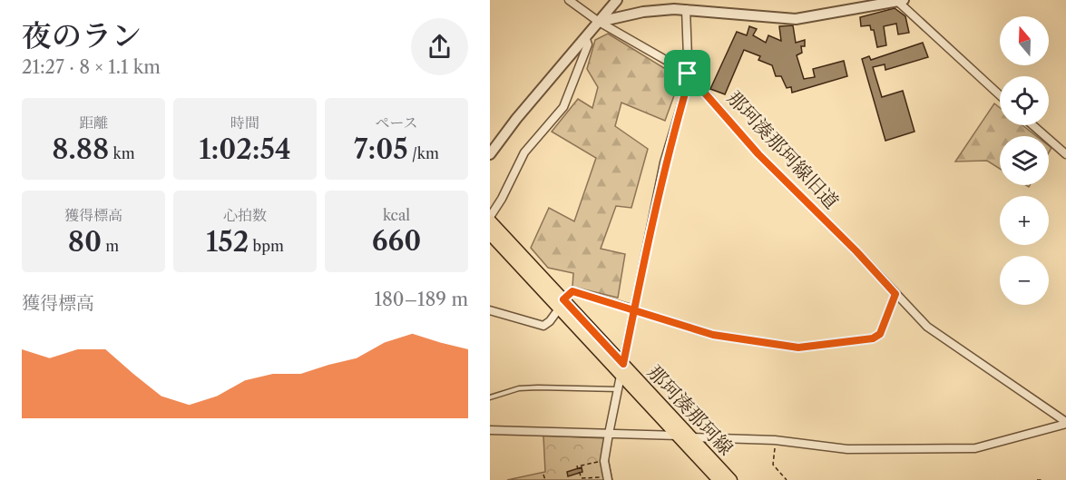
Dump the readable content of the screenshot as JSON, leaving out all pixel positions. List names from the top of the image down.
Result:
{
  "streets": {
    "main road": ["那珂湊那珂線"],
    "street": ["那珂湊那珂線旧道"]
  },
  "north": "top",
  "page": {
    "heading": ["夜のラン", "21:27 · 8 × 1.1 km"],
    "map_buttons": ["+", "−"],
    "stats": [
      ["距離", "8.88 km"],
      ["時間", "1:02:54"],
      ["ペース", "7:05 /km"],
      ["獲得標高", "80 m"],
      ["心拍数", "152 bpm"],
      ["kcal", "660"]
    ],
    "chart": ["獲得標高", "180–189 m"]
  }
}
